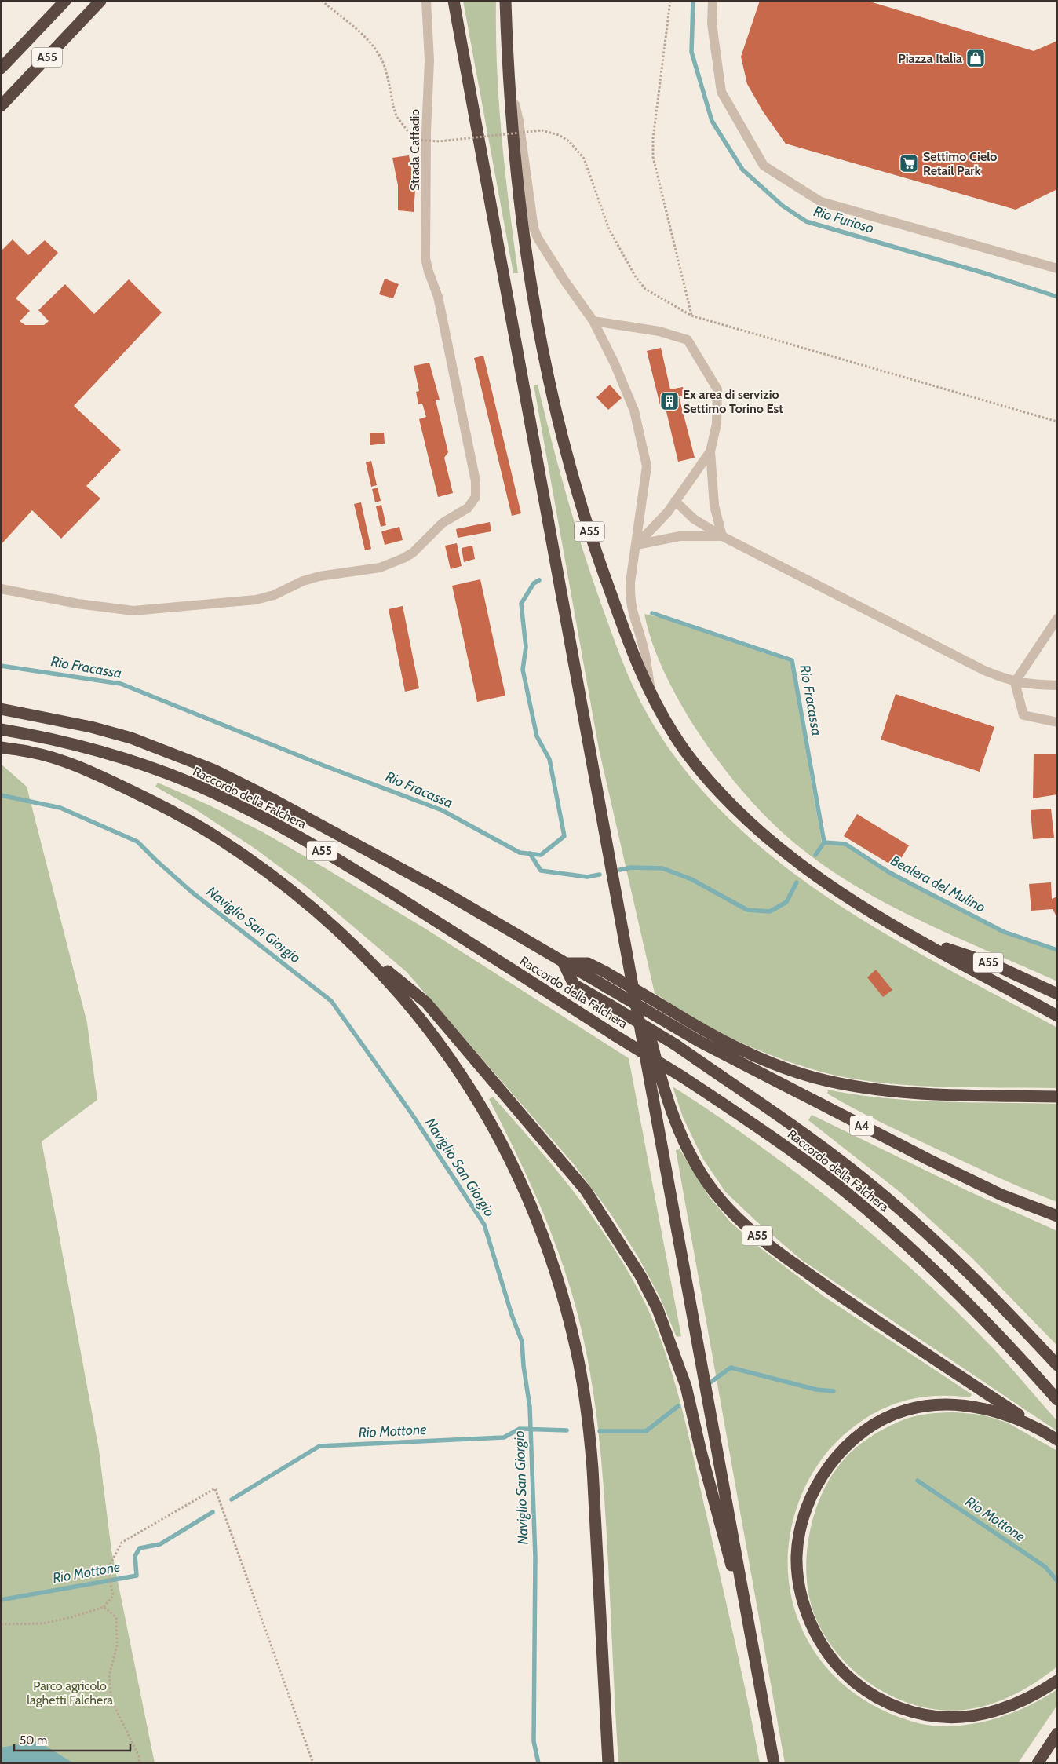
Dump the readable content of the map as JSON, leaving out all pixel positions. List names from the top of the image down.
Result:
{
  "streets": {
    "highway": ["A55", "Raccordo della Falchera", "A4"],
    "street": ["Strada Caffadio"]
  },
  "crossings": [
    ["Raccordo della Falchera", "A4"]
  ],
  "water": [
    "Rio Furioso",
    "Rio Fracassa",
    "Bealera del Mulino",
    "Naviglio San Giorgio",
    "Rio Mottone"
  ],
  "parks": ["Parco agricolo laghetti Falchera"],
  "places": {
    "shop": ["Piazza Italia"],
    "supermarket": ["Settimo Cielo Retail Park"],
    "building": ["Ex area di servizio Settimo Torino Est"]
  },
  "scale_bar": "50 m"
}
